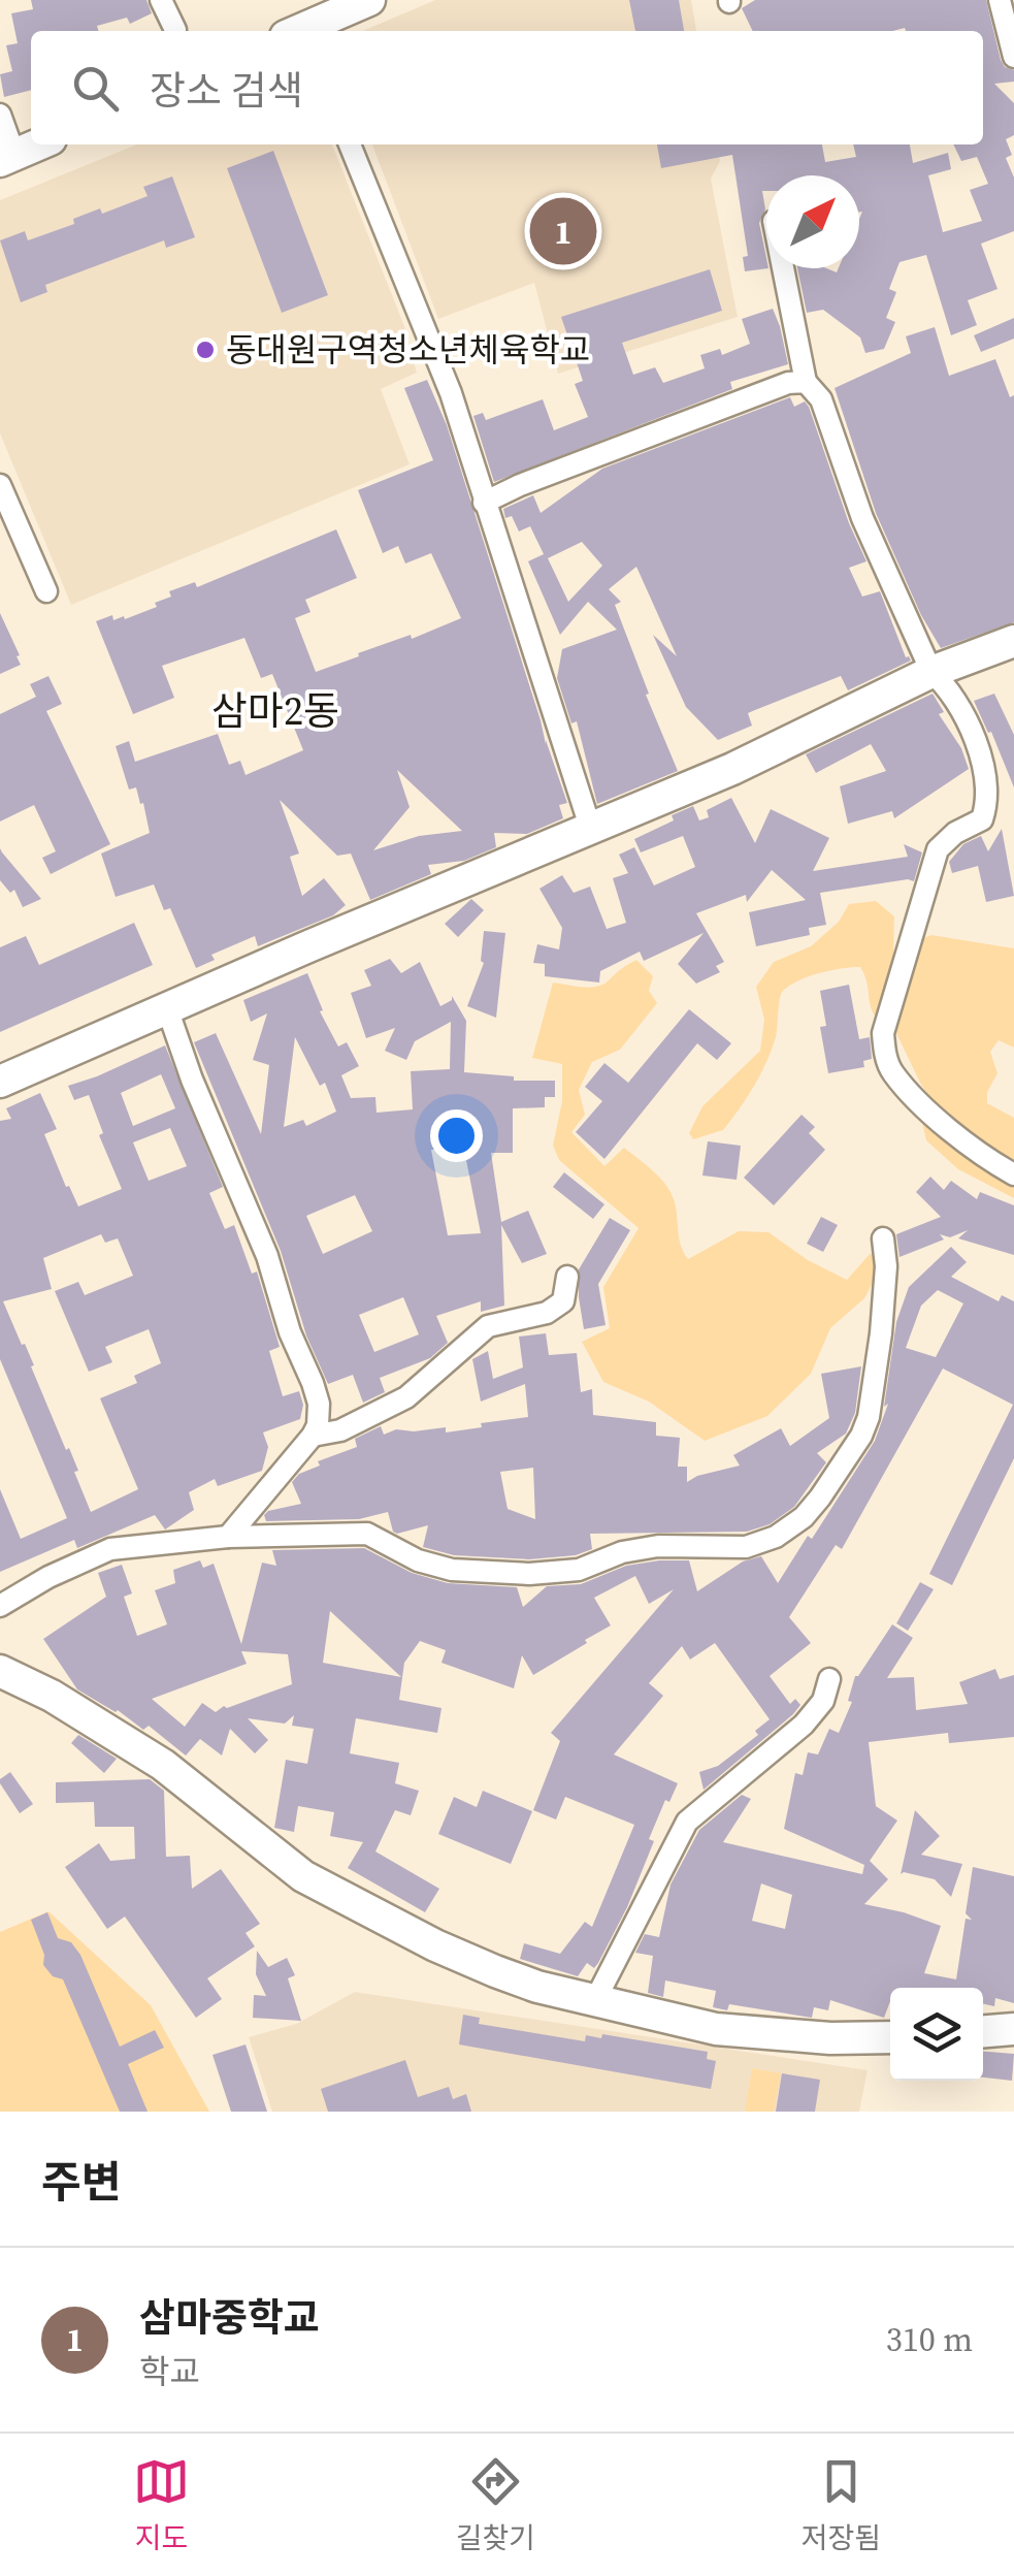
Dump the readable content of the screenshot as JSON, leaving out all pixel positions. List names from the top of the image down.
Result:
{
  "districts": ["삼마2동"],
  "places": ["동대원구역청소년체육학교"],
  "north": "top right",
  "page": {
    "search": "장소 검색",
    "pins": "1",
    "heading": "주변",
    "list": [
      {
        "mark": "1",
        "name": "삼마중학교",
        "note": "학교",
        "value": "310 m"
      }
    ],
    "nav": ["지도", "길찾기", "저장됨"]
  }
}
